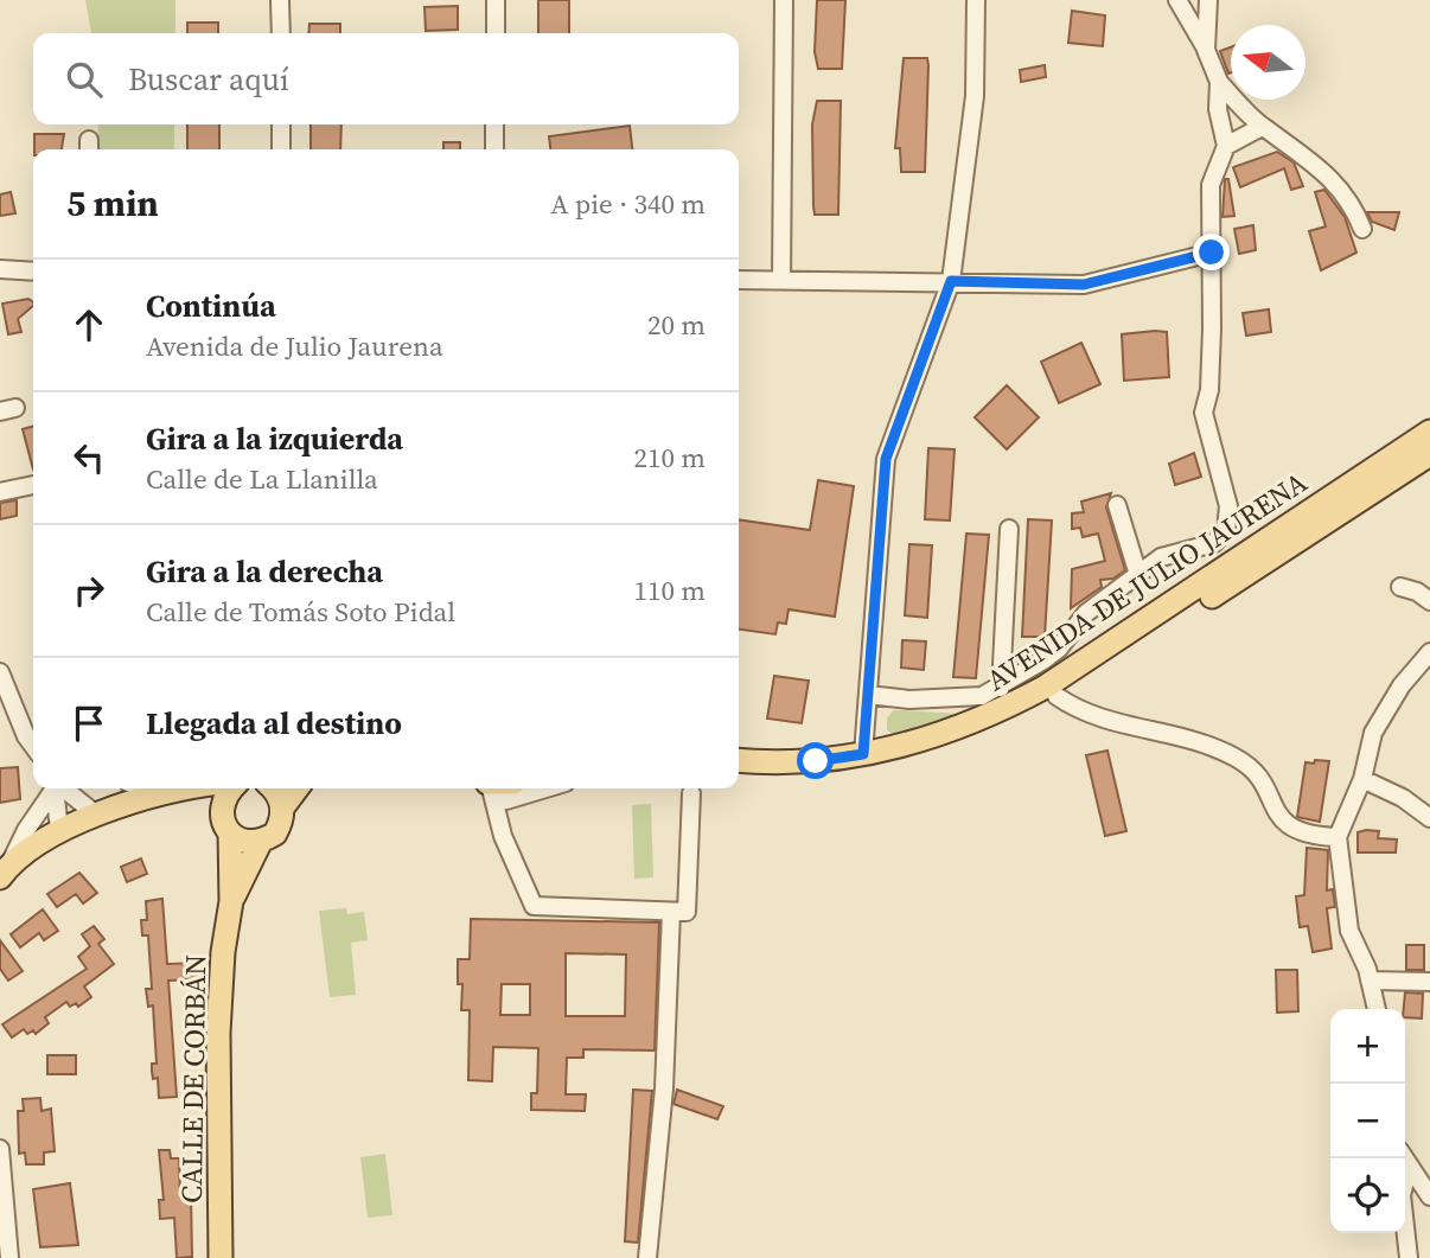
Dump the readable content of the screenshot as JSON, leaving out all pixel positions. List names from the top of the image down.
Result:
{
  "streets": {
    "main road": ["AVENIDA DE JULIO JAURENA", "CALLE DE CORBÁN"]
  },
  "north": "left",
  "page": {
    "search": "Buscar aquí",
    "heading": ["5 min", "A pie · 340 m"],
    "list": [
      ["Continúa", "Avenida de Julio Jaurena", "20 m"],
      ["Gira a la izquierda", "Calle de La Llanilla", "210 m"],
      ["Gira a la derecha", "Calle de Tomás Soto Pidal", "110 m"],
      "Llegada al destino"
    ],
    "map_buttons": ["+", "−"]
  }
}
